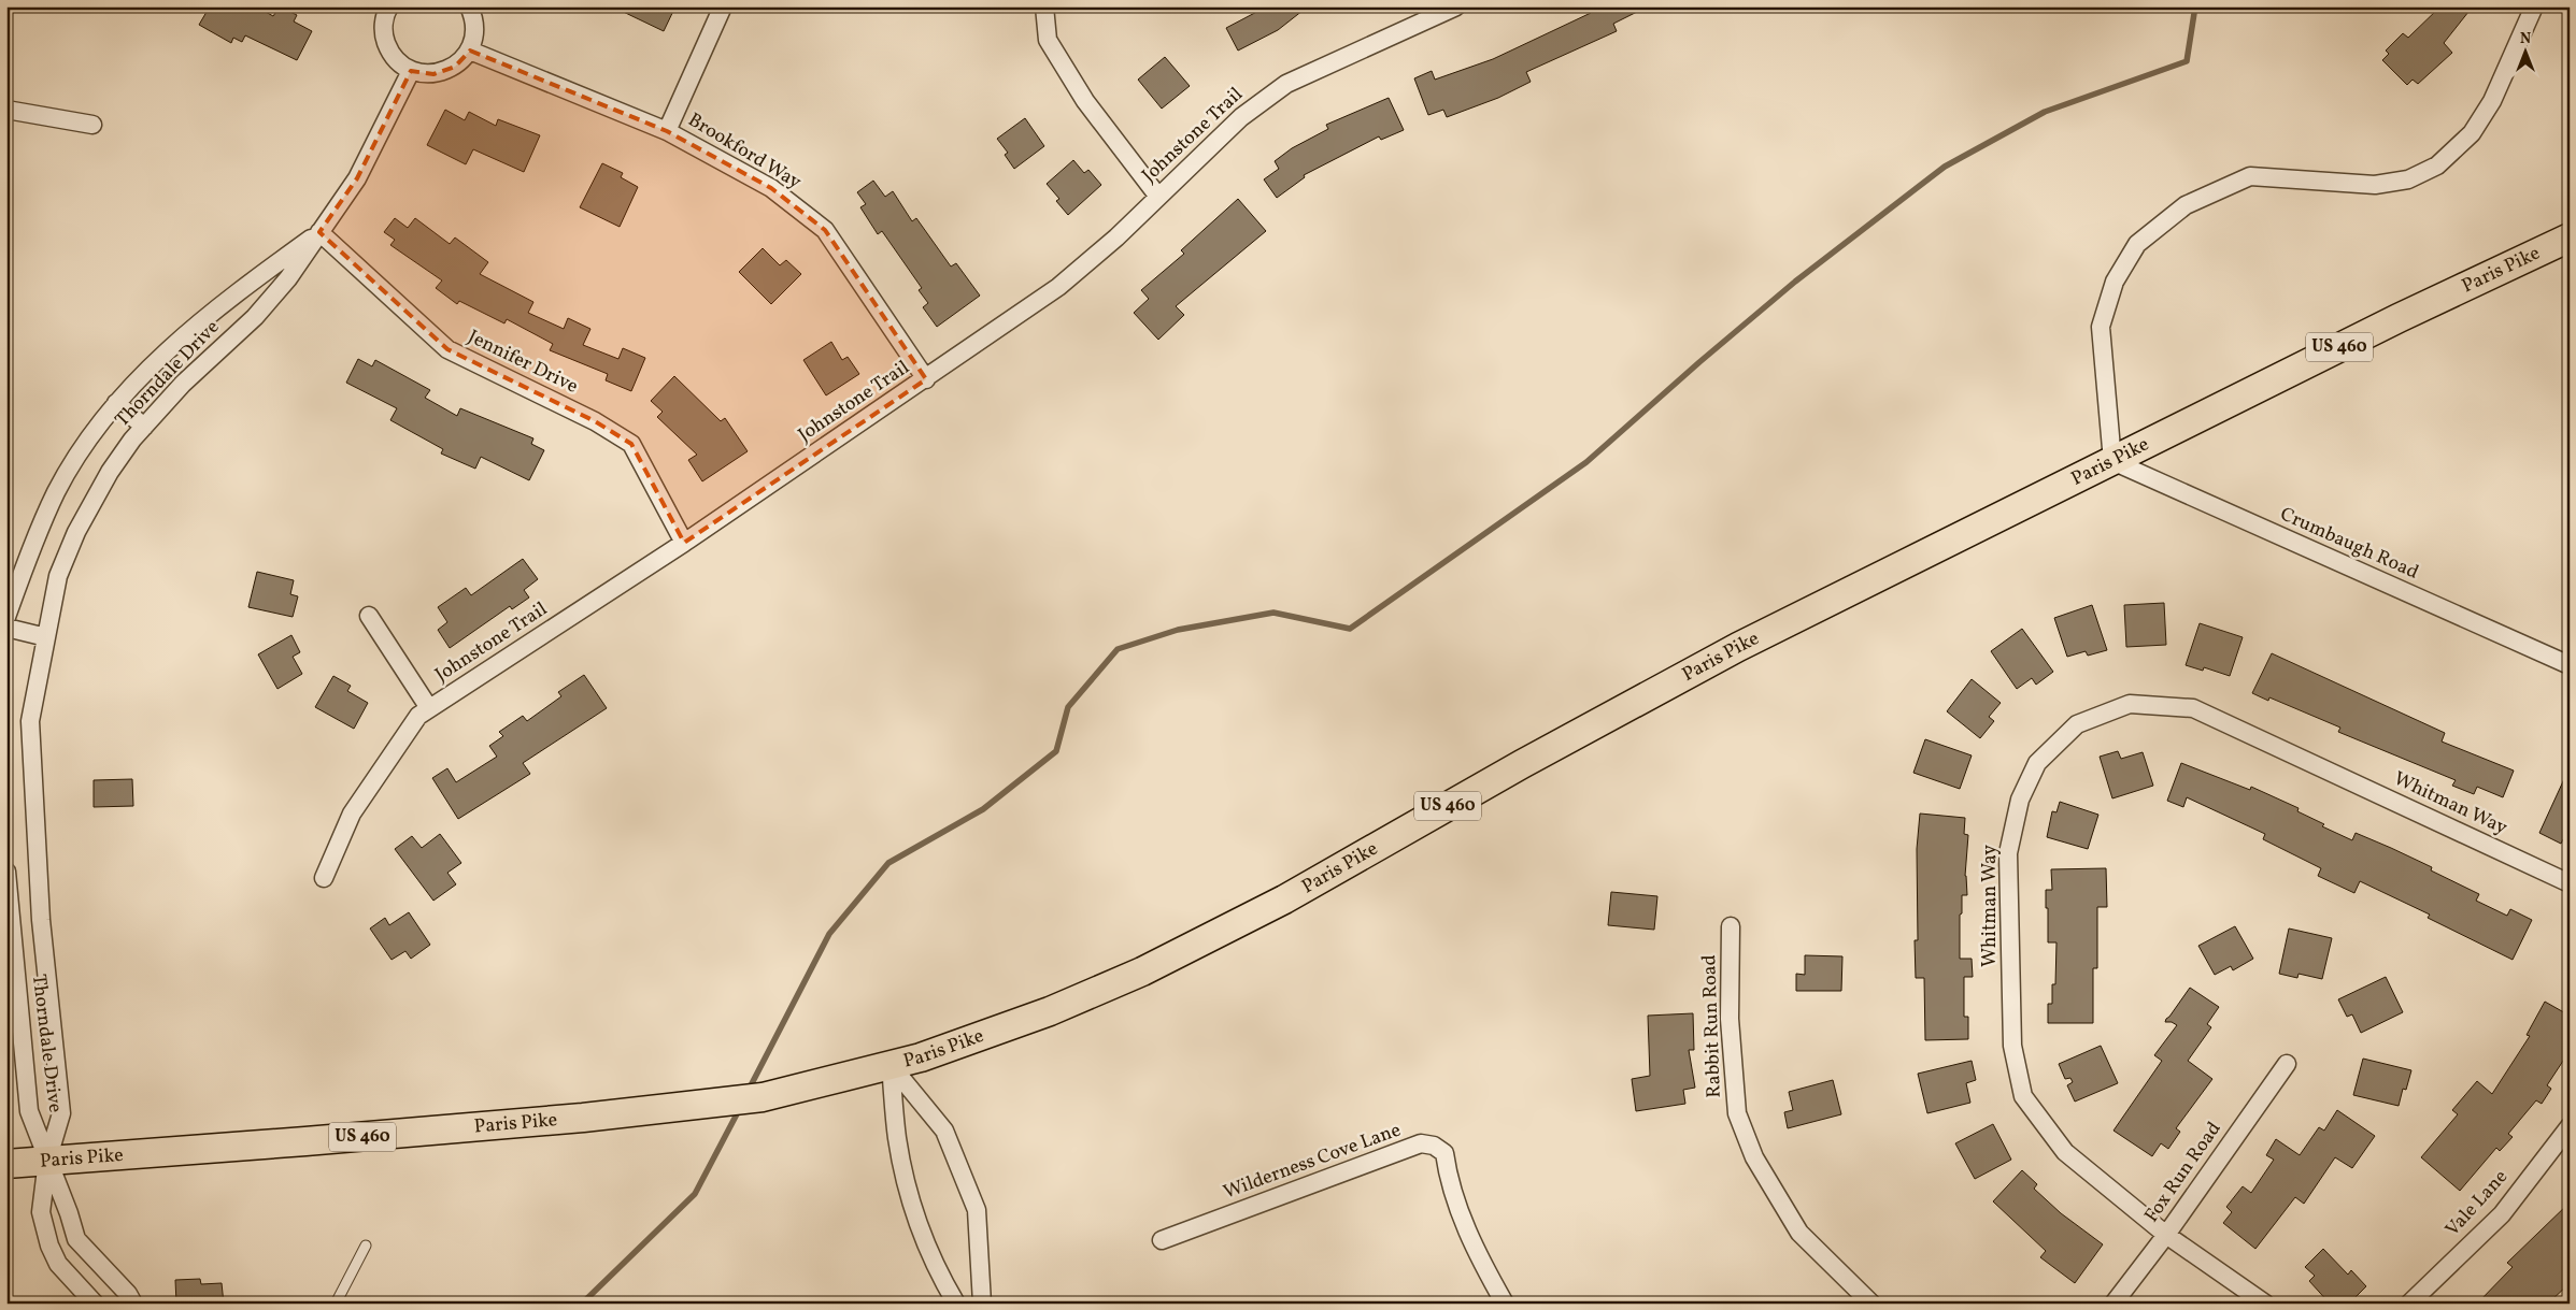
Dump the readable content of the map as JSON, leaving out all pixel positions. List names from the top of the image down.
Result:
{
  "streets": {
    "main road": ["Paris Pike", "US 460"],
    "street": [
      "Johnstone Trail",
      "Brookford Way",
      "Jennifer Drive",
      "Thorndale Drive",
      "Crumbaugh Road",
      "Whitman Way",
      "Rabbit Run Road",
      "Wilderness Cove Lane",
      "Fox Run Road",
      "Vale Lane"
    ]
  },
  "crossings": [
    ["Johnstone Trail", "Brookford Way"],
    ["Johnstone Trail", "Jennifer Drive"],
    ["Paris Pike", "Thorndale Drive"],
    ["Paris Pike", "Crumbaugh Road"],
    ["Jennifer Drive", "Thorndale Drive"],
    ["Whitman Way", "Fox Run Road"]
  ],
  "north": "top"
}
